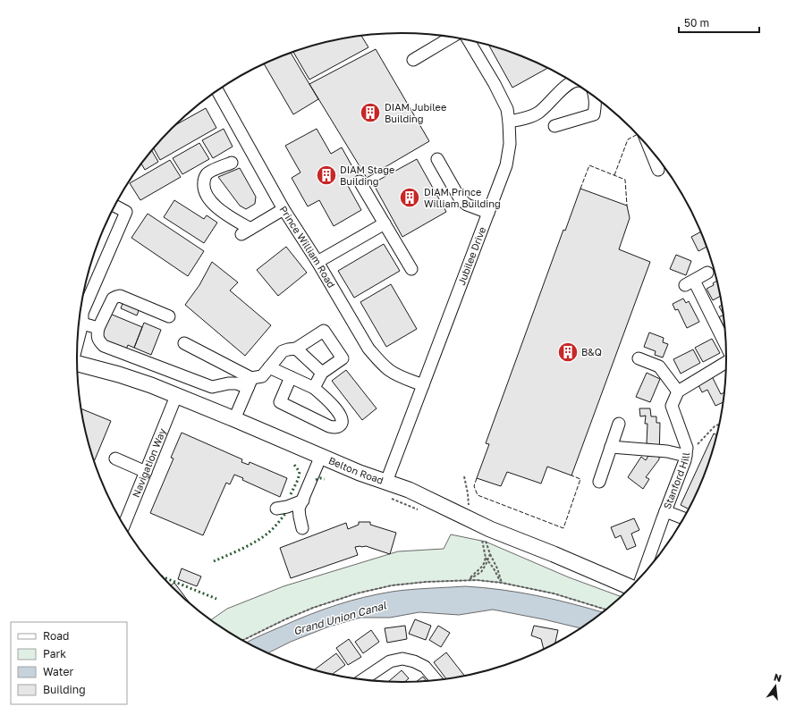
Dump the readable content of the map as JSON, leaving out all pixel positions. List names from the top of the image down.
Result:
{
  "streets": {
    "main road": ["Belton Road"],
    "street": [
      "Prince William Road",
      "Jubilee Drive",
      "Navigation Way",
      "Stanford Hill"
    ]
  },
  "crossings": [
    ["Prince William Road", "Jubilee Drive"],
    ["Jubilee Drive", "Belton Road"],
    ["Navigation Way", "Belton Road"]
  ],
  "water": ["Grand Union Canal"],
  "places": {
    "building": [
      "DIAM Jubilee Building",
      "DIAM Stage Building",
      "DIAM Prince William Building",
      "B&Q"
    ]
  },
  "legend": [
    "Road",
    "Park",
    "Water",
    "Building"
  ],
  "scale_bar": "50 m",
  "north": "top"
}
